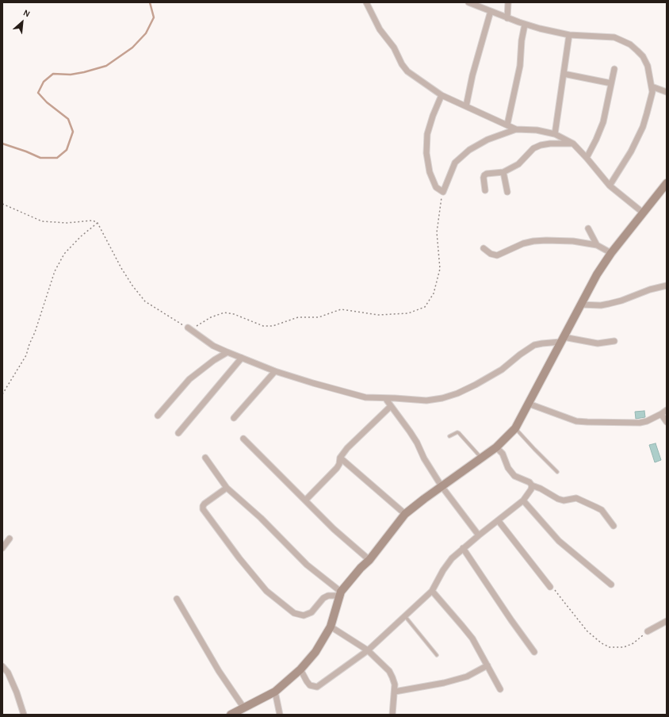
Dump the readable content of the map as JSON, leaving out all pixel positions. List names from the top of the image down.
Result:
{
  "north": "top right"
}
